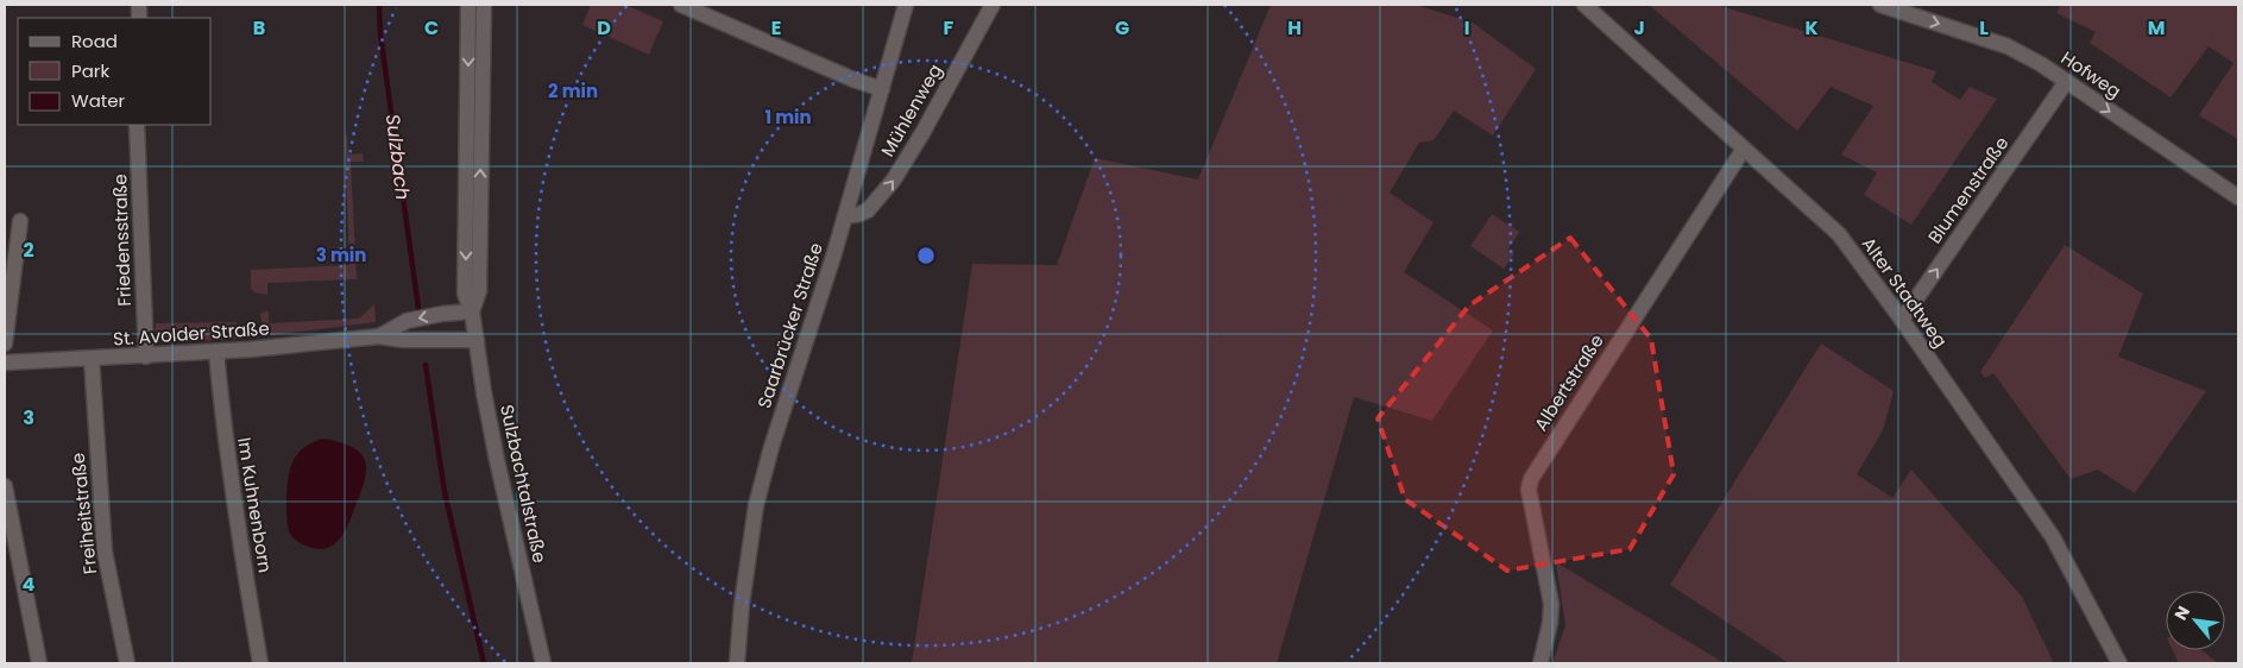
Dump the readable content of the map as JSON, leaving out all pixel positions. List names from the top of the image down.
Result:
{
  "streets": {
    "street": [
      "Hofweg",
      "Mühlenweg",
      "Blumenstraße",
      "Friedensstraße",
      "Alter Stadtweg",
      "Saarbrücker Straße",
      "St. Avolder Straße",
      "Albertstraße",
      "Sulzbachtalstraße",
      "Im Kuhnenborn",
      "Freiheitstraße"
    ]
  },
  "crossings": [
    ["Hofweg", "Blumenstraße"],
    ["Mühlenweg", "Saarbrücker Straße"],
    ["Blumenstraße", "Alter Stadtweg"],
    ["Friedensstraße", "St. Avolder Straße"],
    ["Alter Stadtweg", "Albertstraße"],
    ["St. Avolder Straße", "Sulzbachtalstraße"],
    ["St. Avolder Straße", "Im Kuhnenborn"],
    ["St. Avolder Straße", "Freiheitstraße"]
  ],
  "one_way": ["Hofweg", "Mühlenweg", "Blumenstraße"],
  "water": ["Sulzbach"],
  "legend": ["Road", "Park", "Water"],
  "north": "top left",
  "grid": {
    "columns": [
      "B",
      "C",
      "D",
      "E",
      "F",
      "G",
      "H",
      "I",
      "J",
      "K",
      "L",
      "M"
    ],
    "rows": ["2", "3", "4"]
  },
  "rings": ["2 min", "1 min", "3 min"]
}
